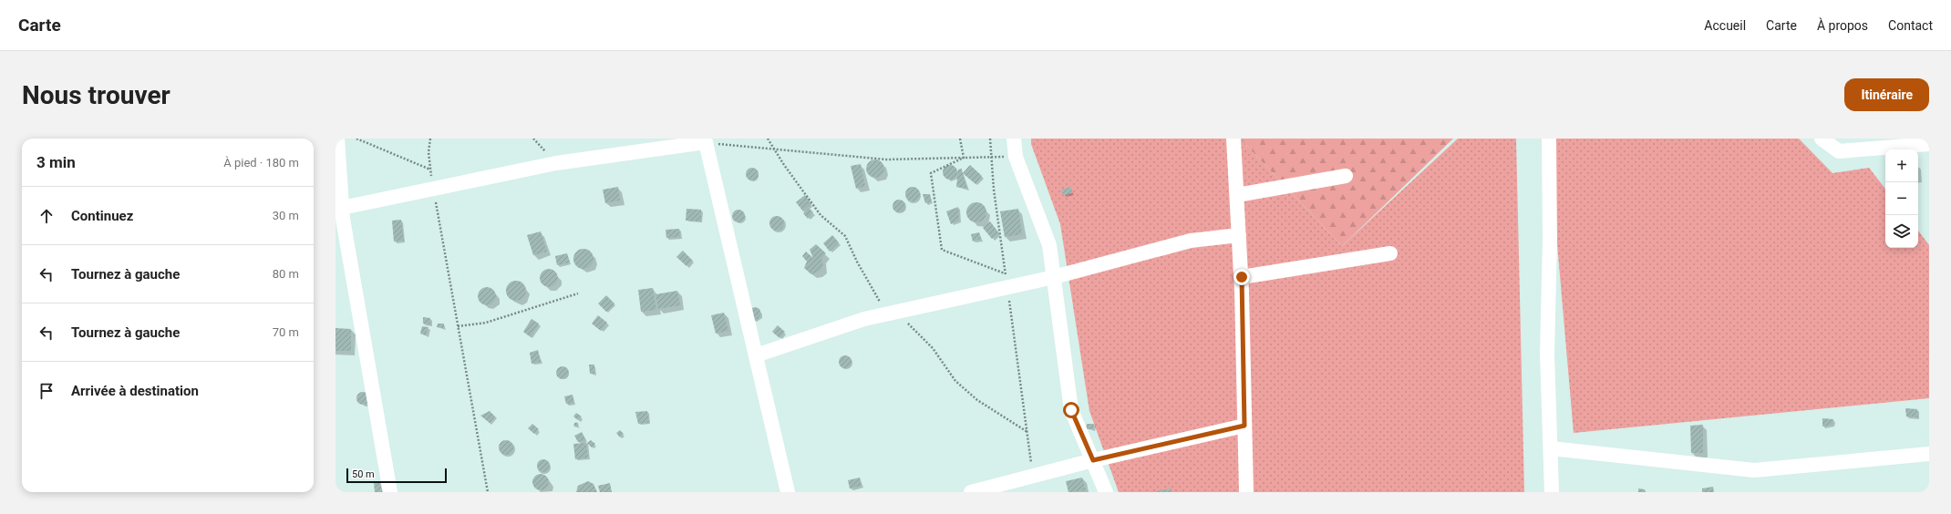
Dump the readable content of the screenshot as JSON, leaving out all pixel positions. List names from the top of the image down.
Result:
{
  "scale_bar": "50 m",
  "page": {
    "header": "Carte",
    "nav": [
      "Accueil",
      "Carte",
      "À propos",
      "Contact"
    ],
    "buttons": "Itinéraire",
    "title": "Nous trouver",
    "heading": ["3 min", "À pied · 180 m"],
    "map_buttons": ["+", "−"],
    "list": [
      ["Continuez", "30 m"],
      ["Tournez à gauche", "80 m"],
      ["Tournez à gauche", "70 m"],
      "Arrivée à destination"
    ],
    "scale": "50 m"
  }
}
